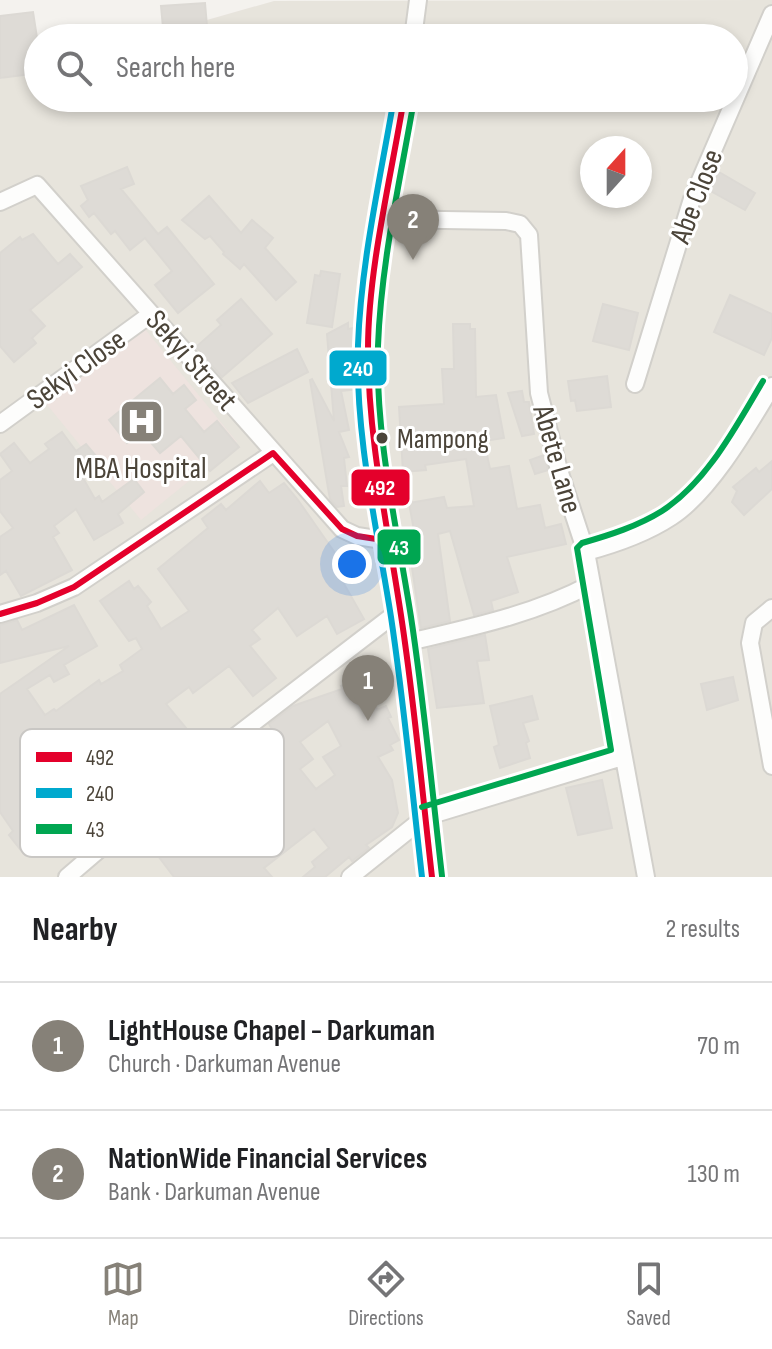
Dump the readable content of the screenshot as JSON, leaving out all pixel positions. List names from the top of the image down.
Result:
{
  "streets": {
    "street": [
      "Abe Close",
      "Sekyi Street",
      "Sekyi Close",
      "Abete Lane"
    ]
  },
  "crossings": [
    ["Sekyi Street", "Sekyi Close"]
  ],
  "places": {
    "hospital": ["MBA Hospital"],
    "other": ["Mampong"]
  },
  "lines": ["transit line 492", "transit line 240", "transit line 43"],
  "legend": ["492", "240", "43"],
  "north": "top",
  "page": {
    "search": "Search here",
    "pins": ["2", "1"],
    "heading": ["Nearby", "2 results"],
    "list": [
      {
        "mark": "1",
        "name": "LightHouse Chapel - Darkuman",
        "note": "Church · Darkuman Avenue",
        "value": "70 m"
      },
      {
        "mark": "2",
        "name": "NationWide Financial Services",
        "note": "Bank · Darkuman Avenue",
        "value": "130 m"
      }
    ],
    "nav": ["Map", "Directions", "Saved"]
  }
}
